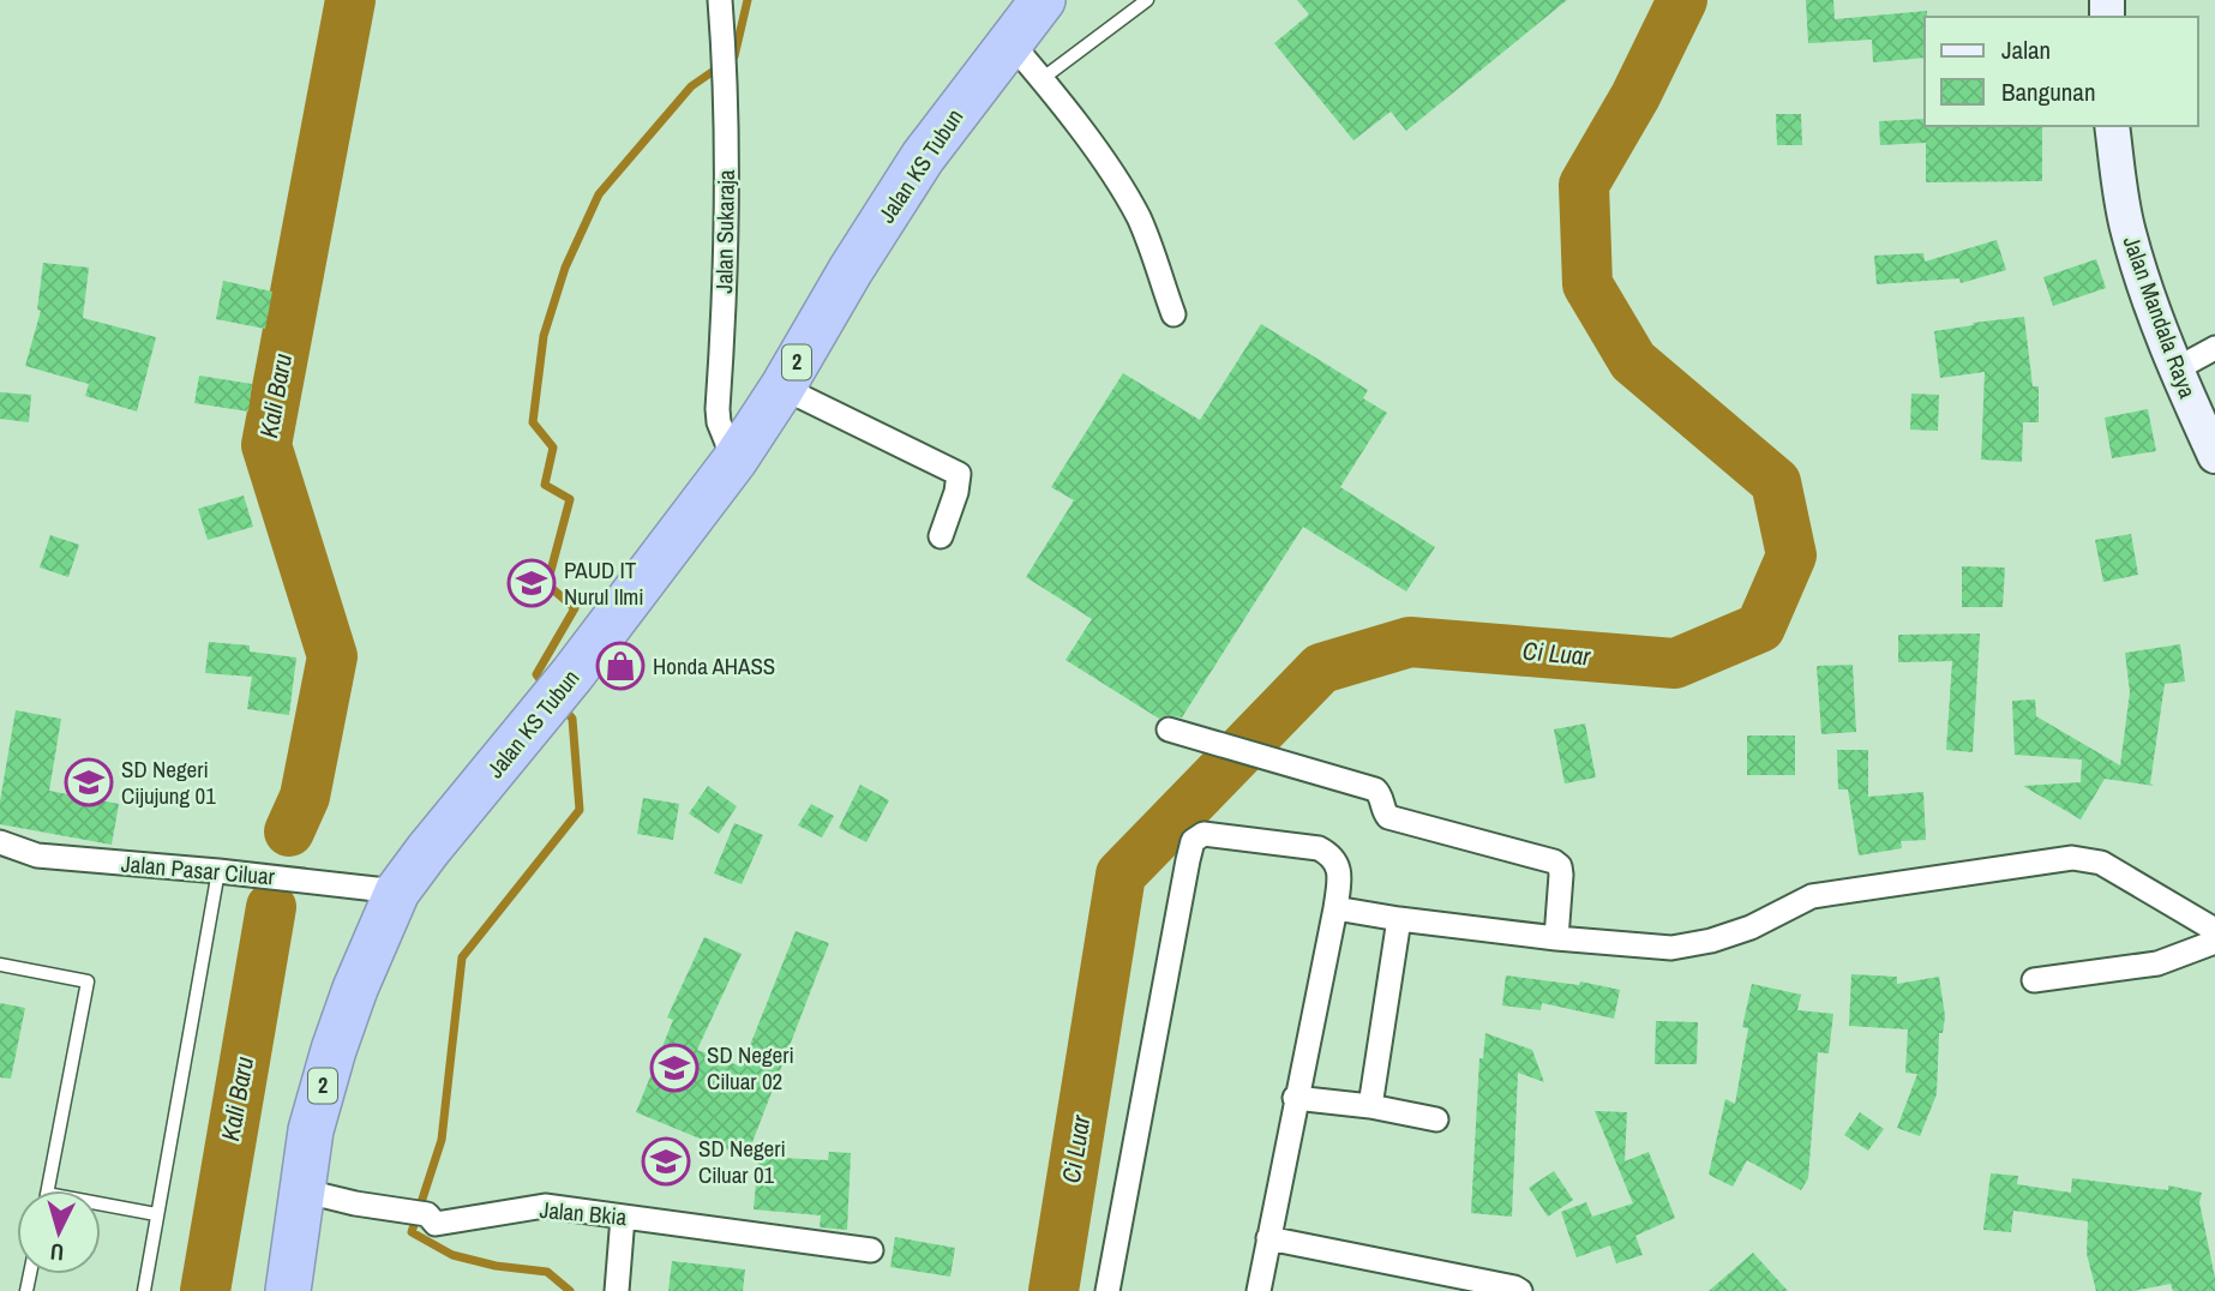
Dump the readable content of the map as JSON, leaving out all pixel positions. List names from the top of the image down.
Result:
{
  "streets": {
    "highway": ["Jalan KS Tubun", "2"],
    "street": [
      "Jalan Sukaraja",
      "Jalan Mandala Raya",
      "Jalan Pasar Ciluar",
      "Jalan Bkia"
    ]
  },
  "crossings": [
    ["Jalan KS Tubun", "Jalan Sukaraja"],
    ["Jalan KS Tubun", "2"],
    ["Jalan KS Tubun", "Jalan Pasar Ciluar"],
    ["Jalan KS Tubun", "Jalan Bkia"]
  ],
  "water": ["Kali Baru", "Ci Luar"],
  "places": {
    "school or university": [
      "PAUD IT Nurul Ilmi",
      "SD Negeri Cijujung 01",
      "SD Negeri Ciluar 02",
      "SD Negeri Ciluar 01"
    ],
    "shop": ["Honda AHASS"]
  },
  "legend": ["Jalan", "Bangunan"],
  "north": "bottom"
}
